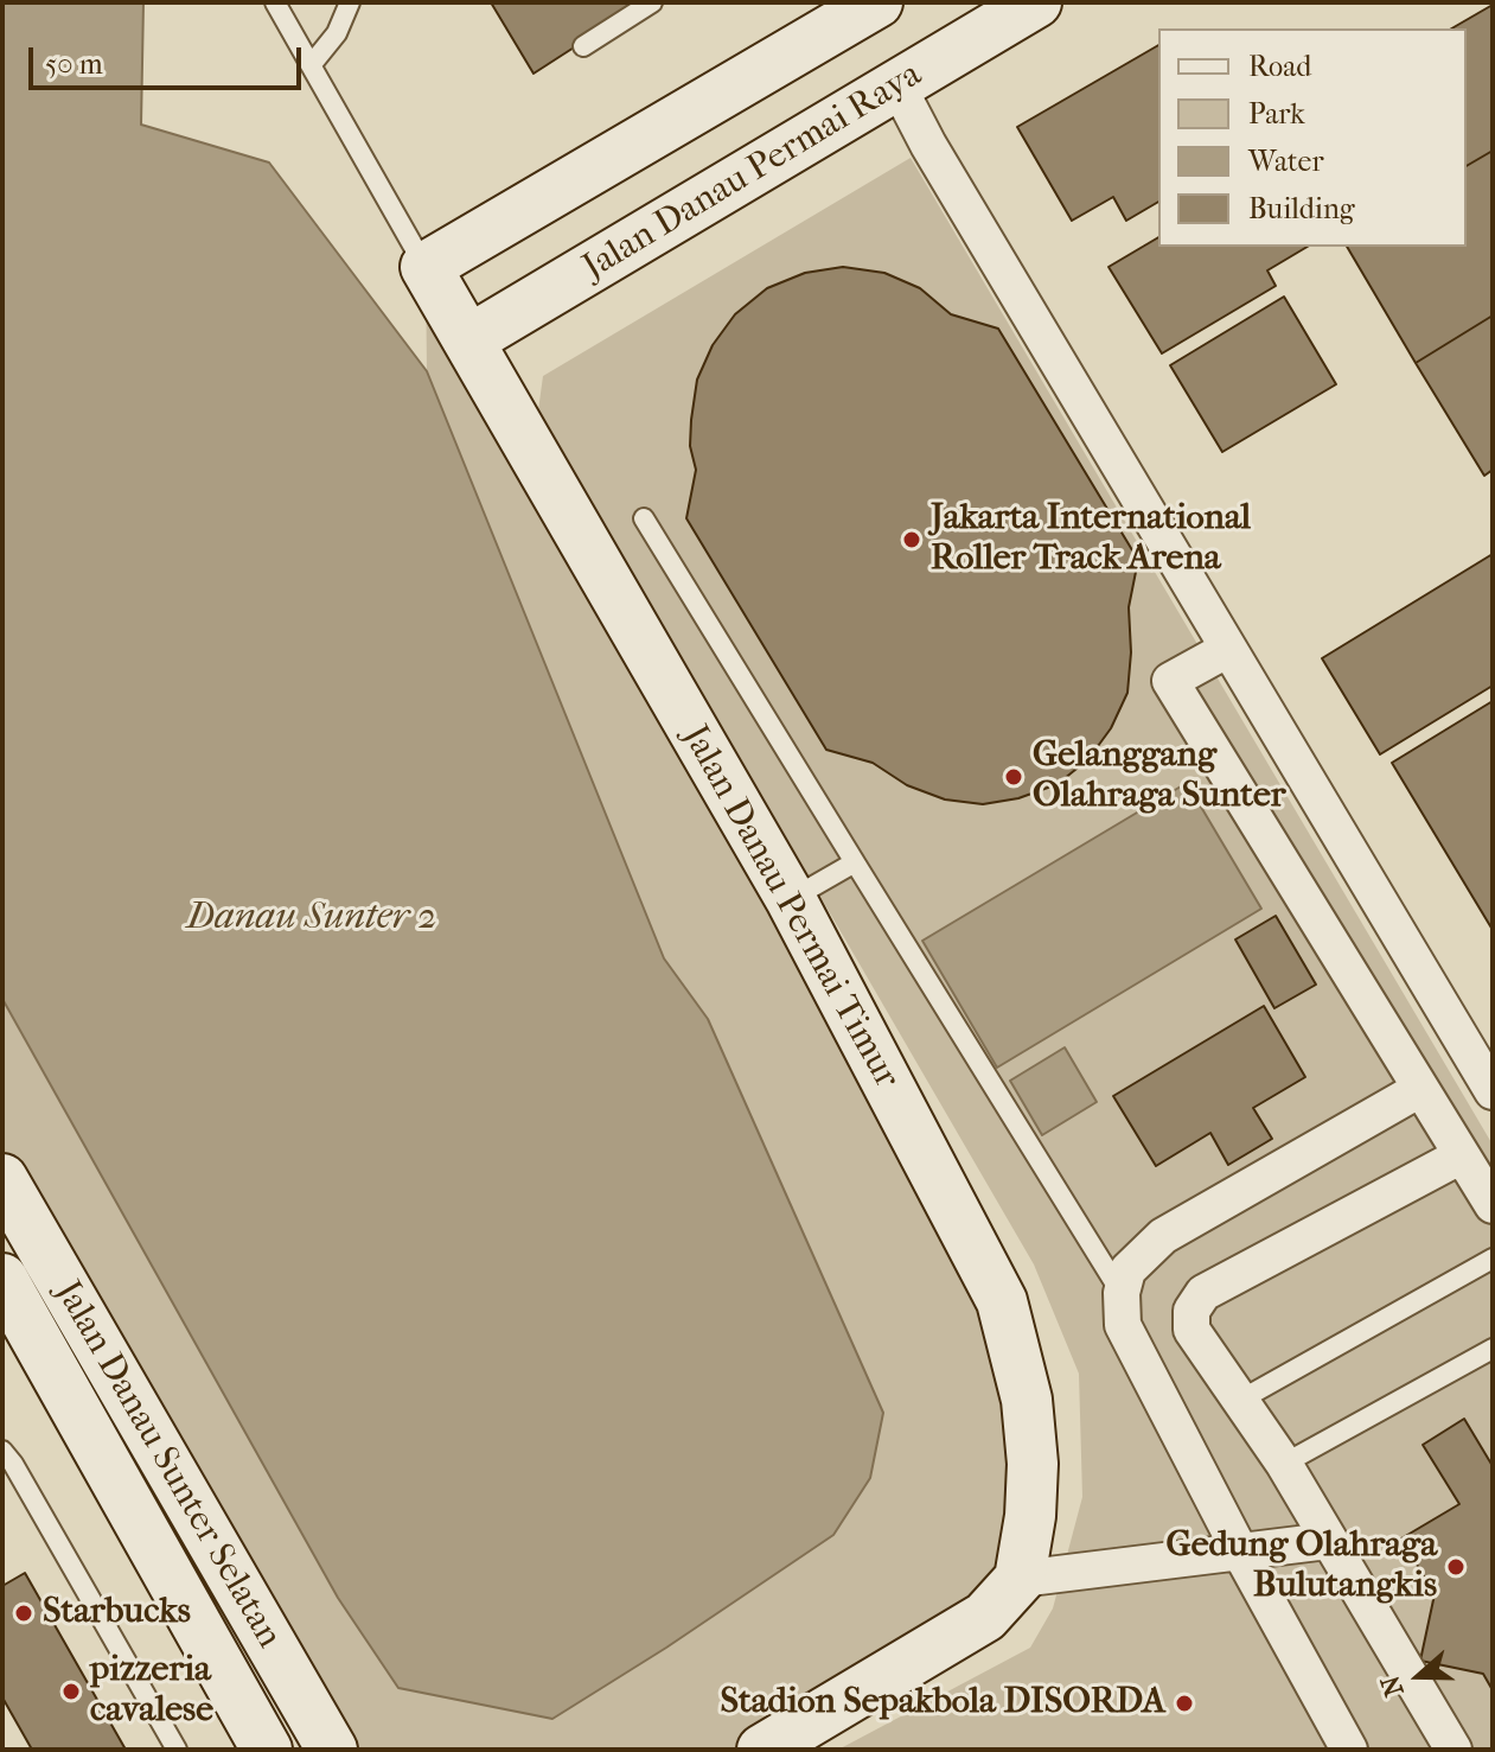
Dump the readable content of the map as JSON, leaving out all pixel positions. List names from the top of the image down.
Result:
{
  "streets": {
    "street": ["Jalan Danau Permai Raya", "Jalan Danau Permai Timur", "Jalan Danau Sunter Selatan"]
  },
  "crossings": [
    ["Jalan Danau Permai Raya", "Jalan Danau Permai Timur"]
  ],
  "water": ["Danau Sunter 2"],
  "places": [
    "Jakarta International Roller Track Arena",
    "Gelanggang Olahraga Sunter",
    "Gedung Olahraga Bulutangkis",
    "Starbucks",
    "pizzeria cavalese",
    "Stadion Sepakbola DISORDA"
  ],
  "legend": [
    "Road",
    "Park",
    "Water",
    "Building"
  ],
  "scale_bar": "50 m",
  "north": "left"
}
